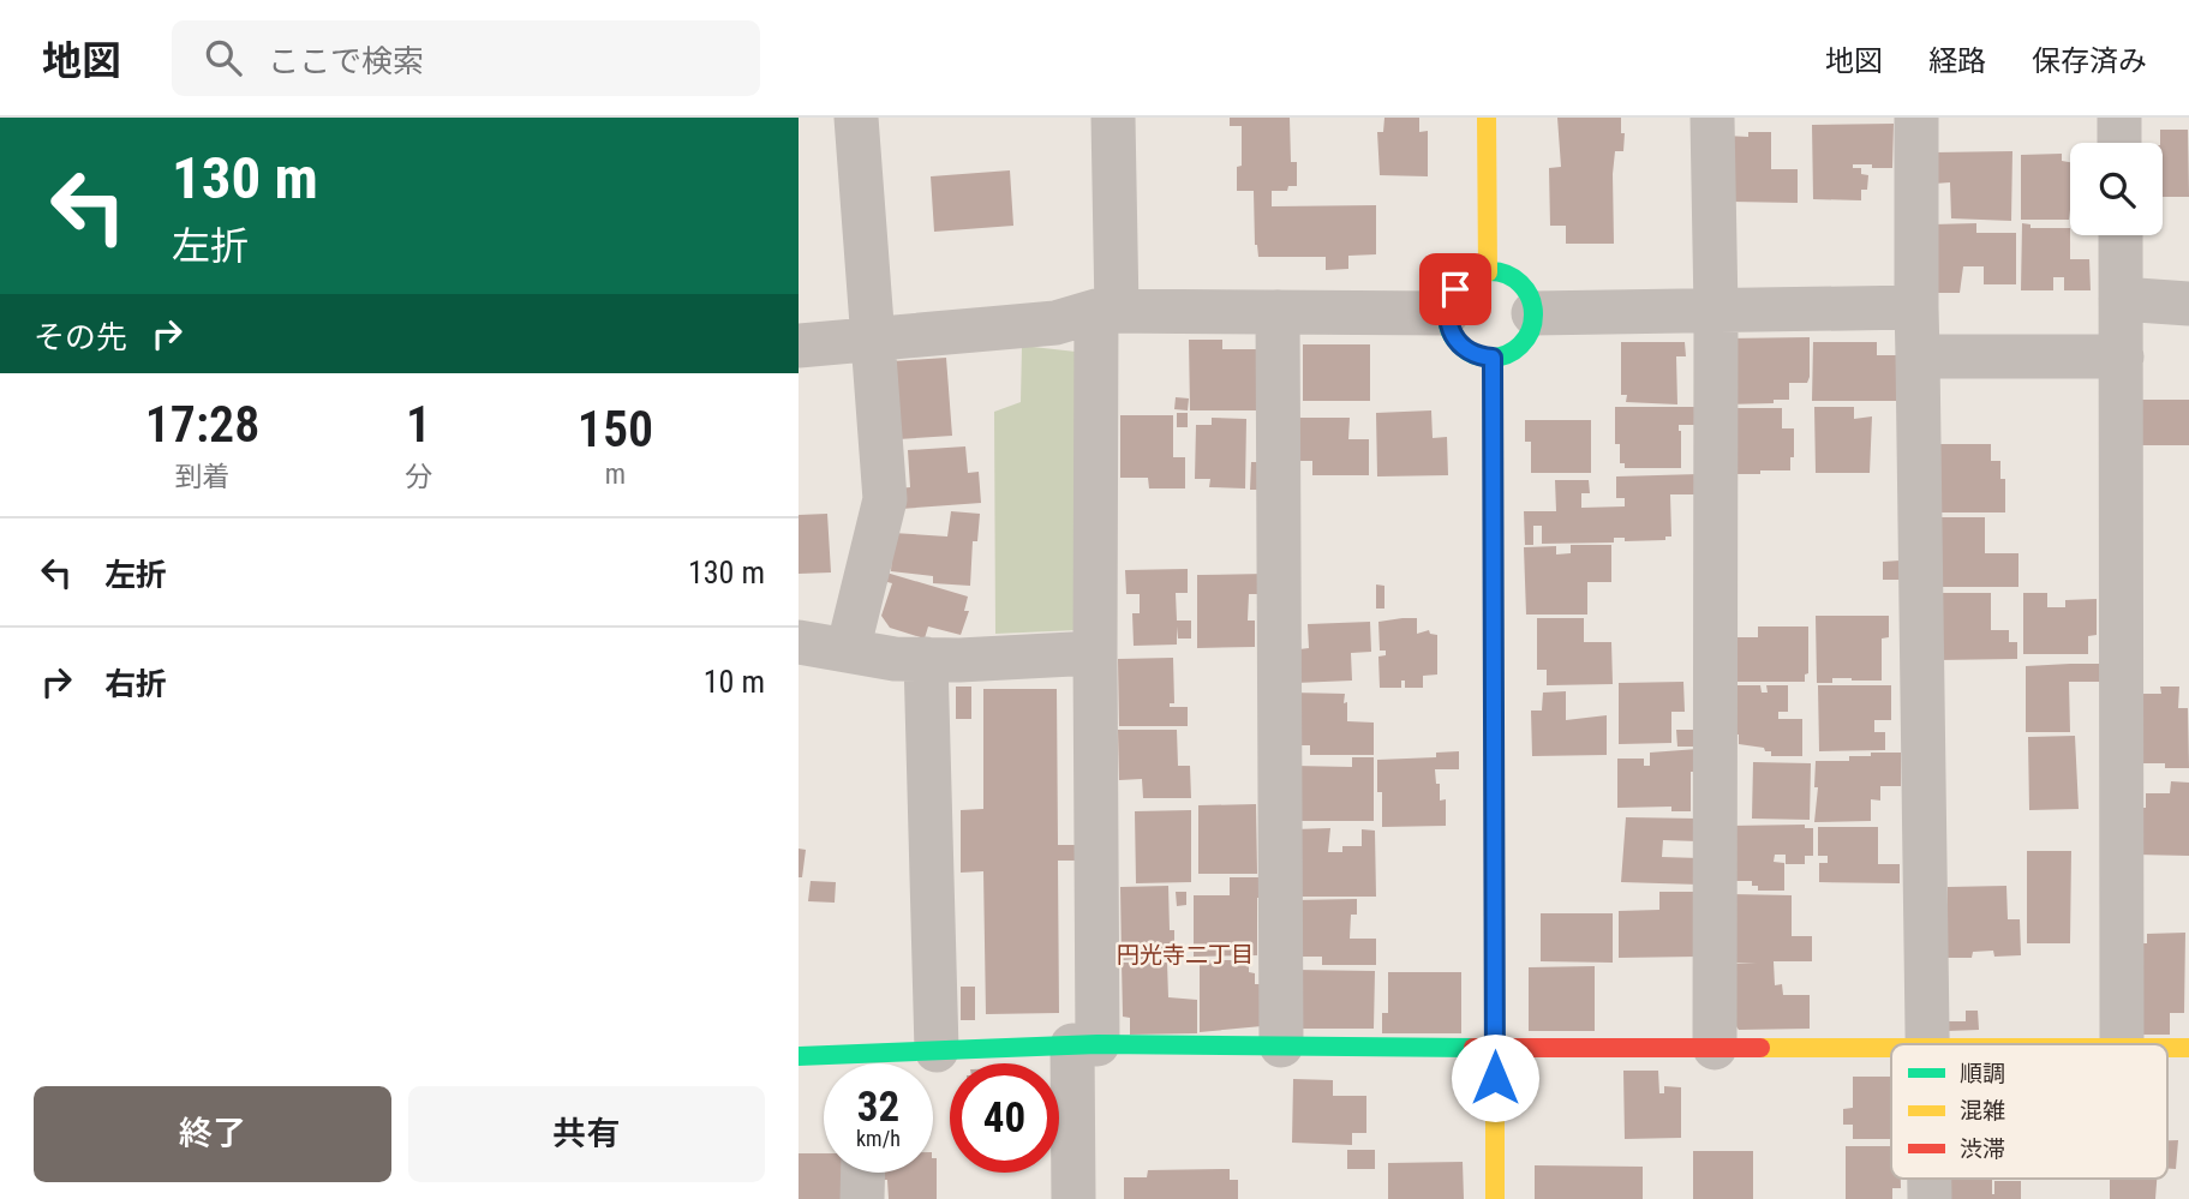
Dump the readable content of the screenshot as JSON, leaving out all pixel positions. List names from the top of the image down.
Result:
{
  "districts": ["円光寺二丁目"],
  "legend": ["順調", "混雑", "渋滞"],
  "page": {
    "header": "地図",
    "search": "ここで検索",
    "nav": ["地図", "経路", "保存済み"],
    "turn": ["130 m", "左折"],
    "then": "その先",
    "eta": [
      "17:28",
      "到着",
      "1",
      "分",
      "150",
      "m"
    ],
    "list": [
      {
        "name": "左折",
        "value": "130 m"
      },
      {
        "name": "右折",
        "value": "10 m"
      }
    ],
    "speed": "32 km/h",
    "limit": "40",
    "buttons": ["終了", "共有"]
  }
}
